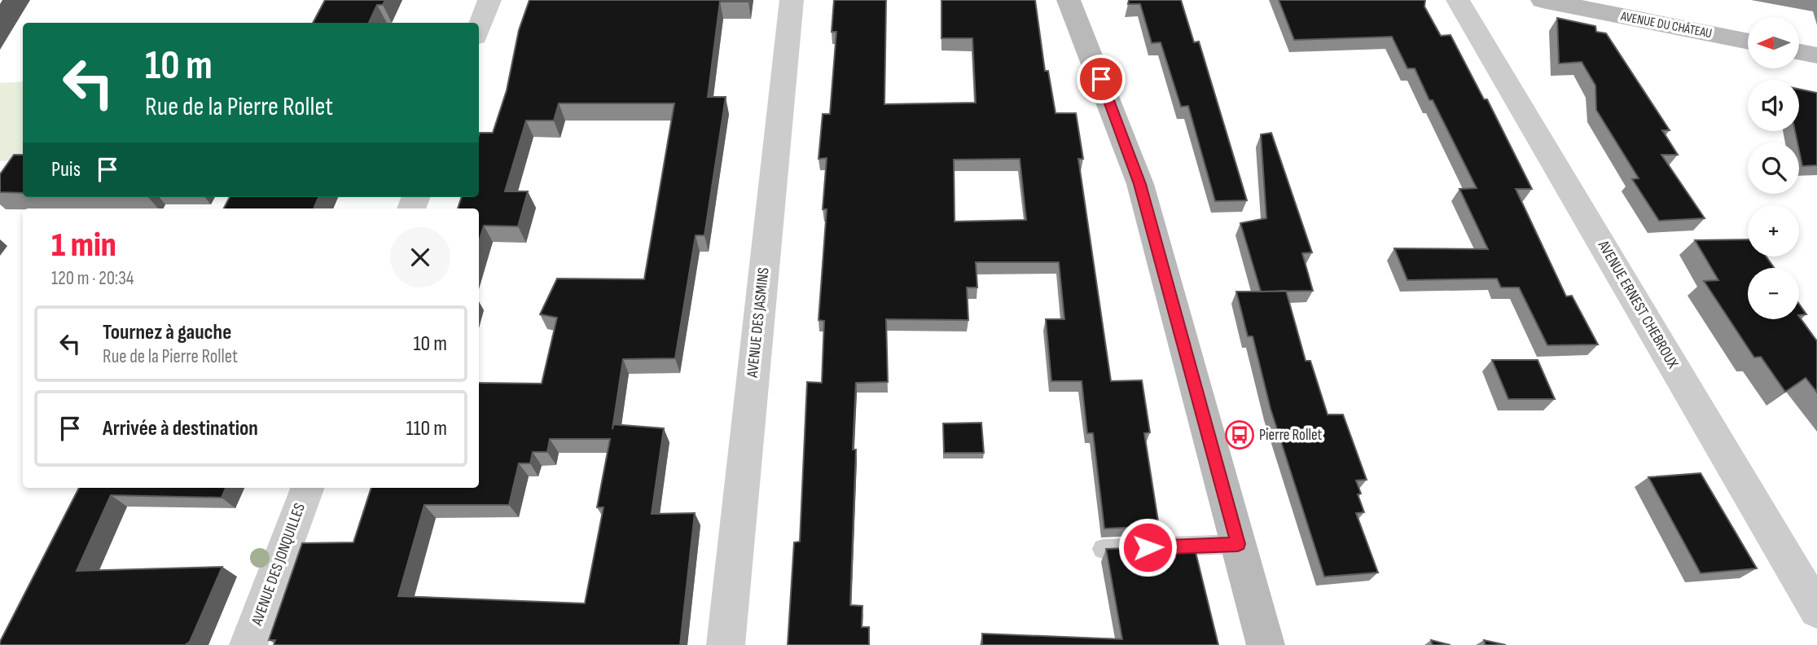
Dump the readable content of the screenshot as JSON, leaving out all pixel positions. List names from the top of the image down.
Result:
{
  "streets": {
    "street": [
      "AVENUE DU CHÂTEAU",
      "AVENUE ERNEST CHEBROUX",
      "AVENUE DES JASMINS",
      "AVENUE DES JONQUILLES"
    ]
  },
  "places": {
    "bus stop": ["Pierre Rollet"]
  },
  "north": "left",
  "page": {
    "map_buttons": ["+", "−"],
    "turn": ["10 m", "Rue de la Pierre Rollet"],
    "then": "Puis",
    "heading": ["1 min", "120 m · 20:34"],
    "list": [
      {
        "name": "Tournez à gauche",
        "note": "Rue de la Pierre Rollet",
        "value": "10 m"
      },
      {
        "name": "Arrivée à destination",
        "value": "110 m"
      }
    ]
  }
}
